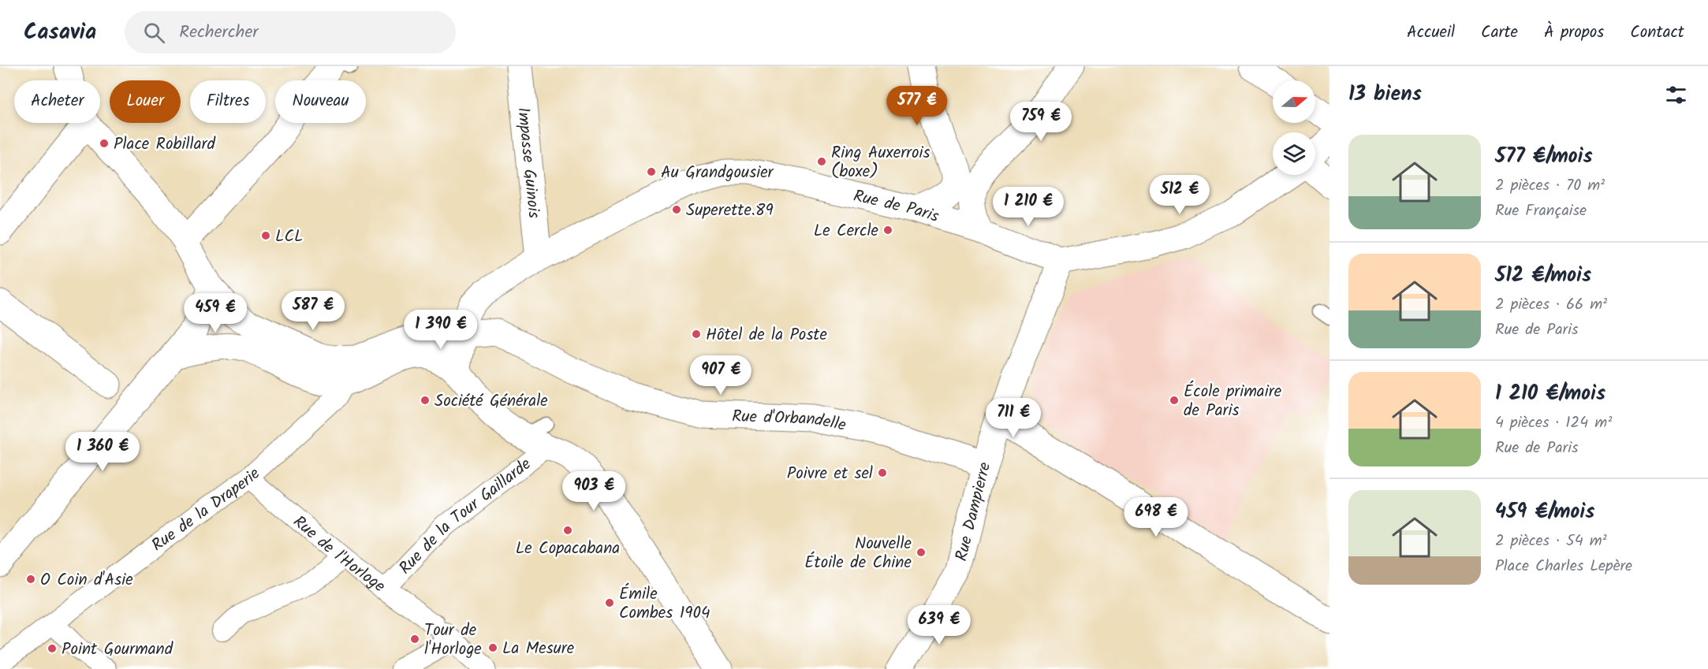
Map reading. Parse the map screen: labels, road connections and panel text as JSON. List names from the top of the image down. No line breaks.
{"streets":{"street":["Impasse Guinois","Rue de Paris","Rue d'Orbandelle","Rue de la Draperie","Rue Dampierre","Rue de la Tour Gaillarde","Rue de l'Horloge"]},"crossings":[["Impasse Guinois","Rue de Paris"],["Rue de Paris","Rue d'Orbandelle"],["Rue de Paris","Rue Dampierre"],["Rue d'Orbandelle","Rue Dampierre"],["Rue de la Draperie","Rue de l'Horloge"],["Rue de la Tour Gaillarde","Rue de l'Horloge"]],"places":["Place Robillard","Ring Auxerrois (boxe)","Au Grandgousier","Superette.89","Le Cercle","LCL","Hôtel de la Poste","Société Générale","École primaire de Paris","Poivre et sel","Le Copacabana","Nouvelle Étoile de Chine","O Coin d'Asie","Émile Combes 1904","Tour de l'Horloge","La Mesure","Point Gourmand"],"north":"right","page":{"header":"Casavia","search":"Rechercher","nav":["Accueil","Carte","À propos","Contact"],"heading":"13 biens","chip":["Acheter","Louer","Filtres","Nouveau"],"price":["577 €","759 €","512 €","1 210 €","587 €","459 €","1 390 €","907 €","711 €","1 360 €","903 €","698 €","639 €"],"list":[{"name":"577 €/mois","note":"2 pièces · 70 m² · Rue Française"},{"name":"512 €/mois","note":"2 pièces · 66 m² · Rue de Paris"},{"name":"1 210 €/mois","note":"4 pièces · 124 m² · Rue de Paris"},{"name":"459 €/mois","note":"2 pièces · 54 m² · Place Charles Lepère"}]}}
